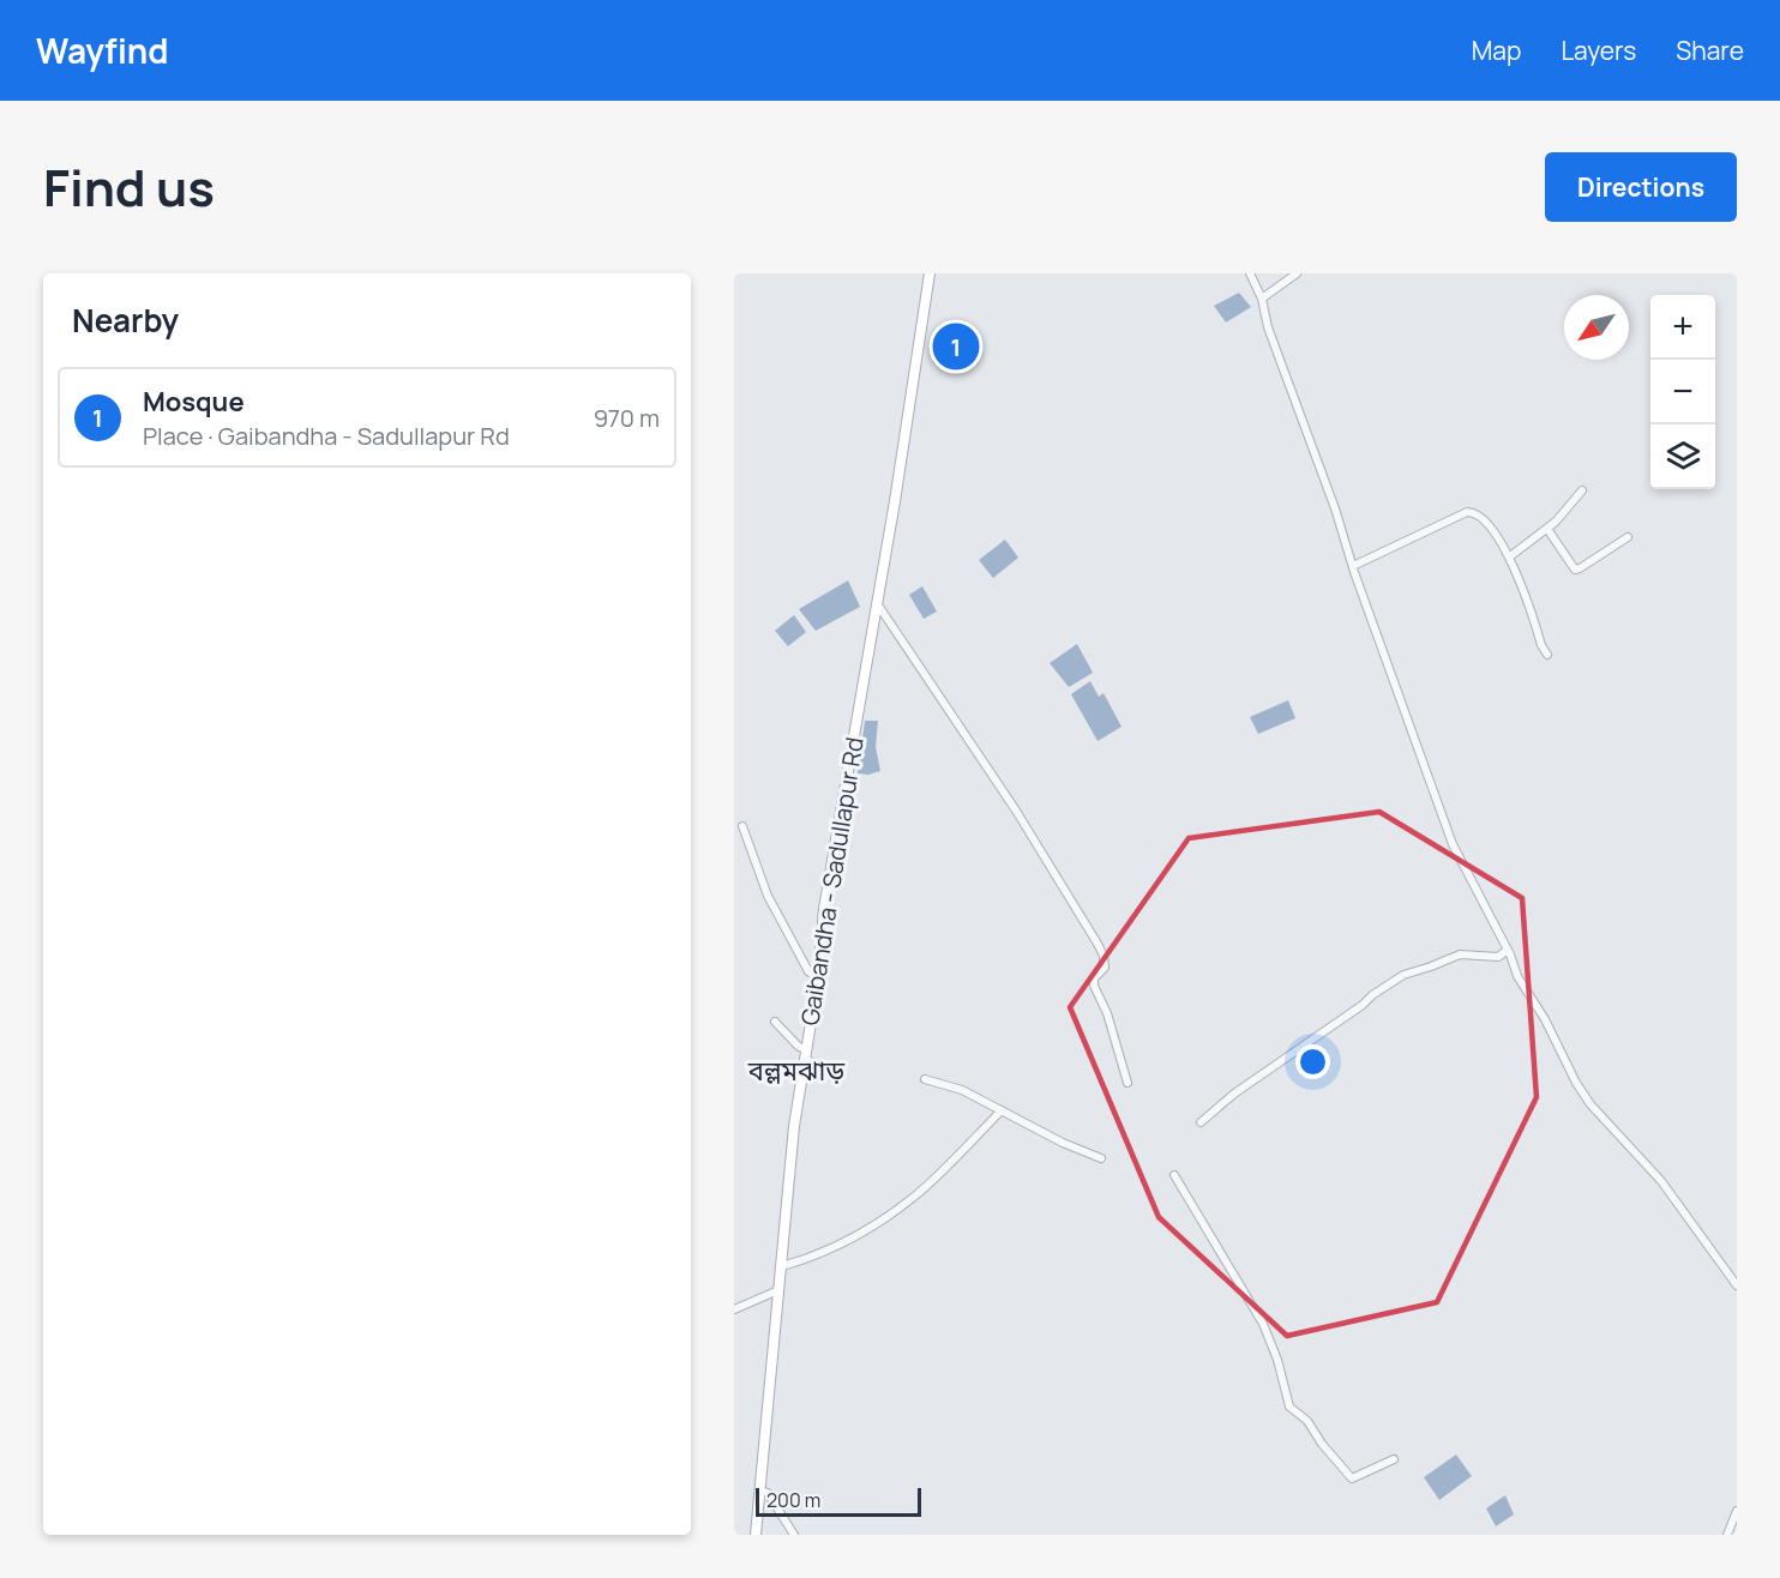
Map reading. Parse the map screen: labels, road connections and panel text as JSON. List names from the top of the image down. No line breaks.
{"streets":{"main road":["Gaibandha - Sadullapur Rd"]},"districts":["বল্লমঝাড়"],"scale_bar":"200 m","north":"bottom left","page":{"header":"Wayfind","nav":["Map","Layers","Share"],"title":"Find us","buttons":"Directions","heading":"Nearby","map_buttons":["+","−"],"pins":"1","list":[{"mark":"1","name":"Mosque","note":"Place · Gaibandha - Sadullapur Rd","value":"970 m"}],"scale":"200 m"}}
